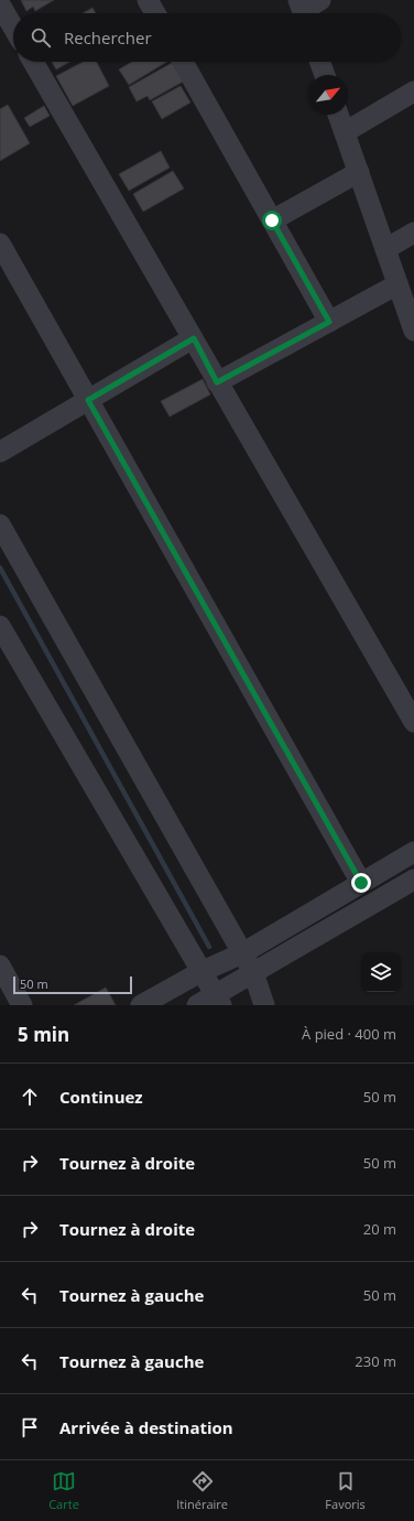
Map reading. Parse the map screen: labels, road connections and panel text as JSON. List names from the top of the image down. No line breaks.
{"scale_bar":"50 m","north":"top right","page":{"search":"Rechercher","scale":"50 m","heading":["5 min","À pied · 400 m"],"list":[["Continuez","50 m"],["Tournez à droite","50 m"],["Tournez à droite","20 m"],["Tournez à gauche","50 m"],["Tournez à gauche","230 m"],"Arrivée à destination"],"nav":["Carte","Itinéraire","Favoris"]}}
